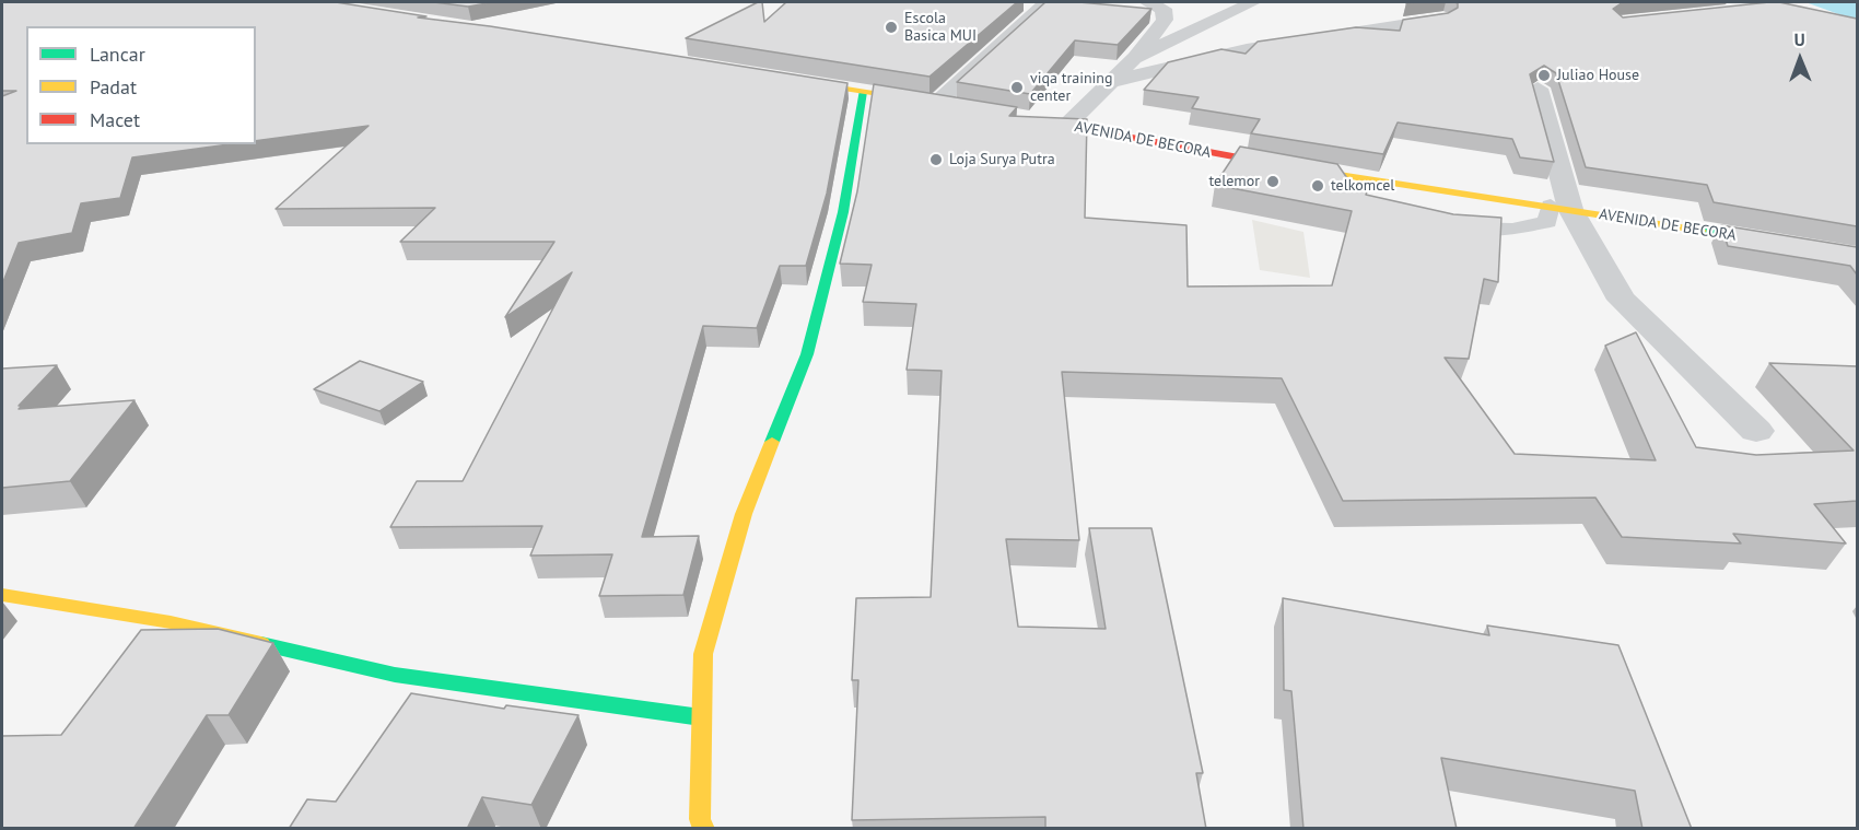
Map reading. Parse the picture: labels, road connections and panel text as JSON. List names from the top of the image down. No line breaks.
{"streets":{"street":["AVENIDA DE BECORA"]},"places":["Escola Basica MUI","Juliao House","viqa training center","Loja Surya Putra","telemor","telkomcel"],"legend":["Lancar","Padat","Macet"],"north":"top"}
